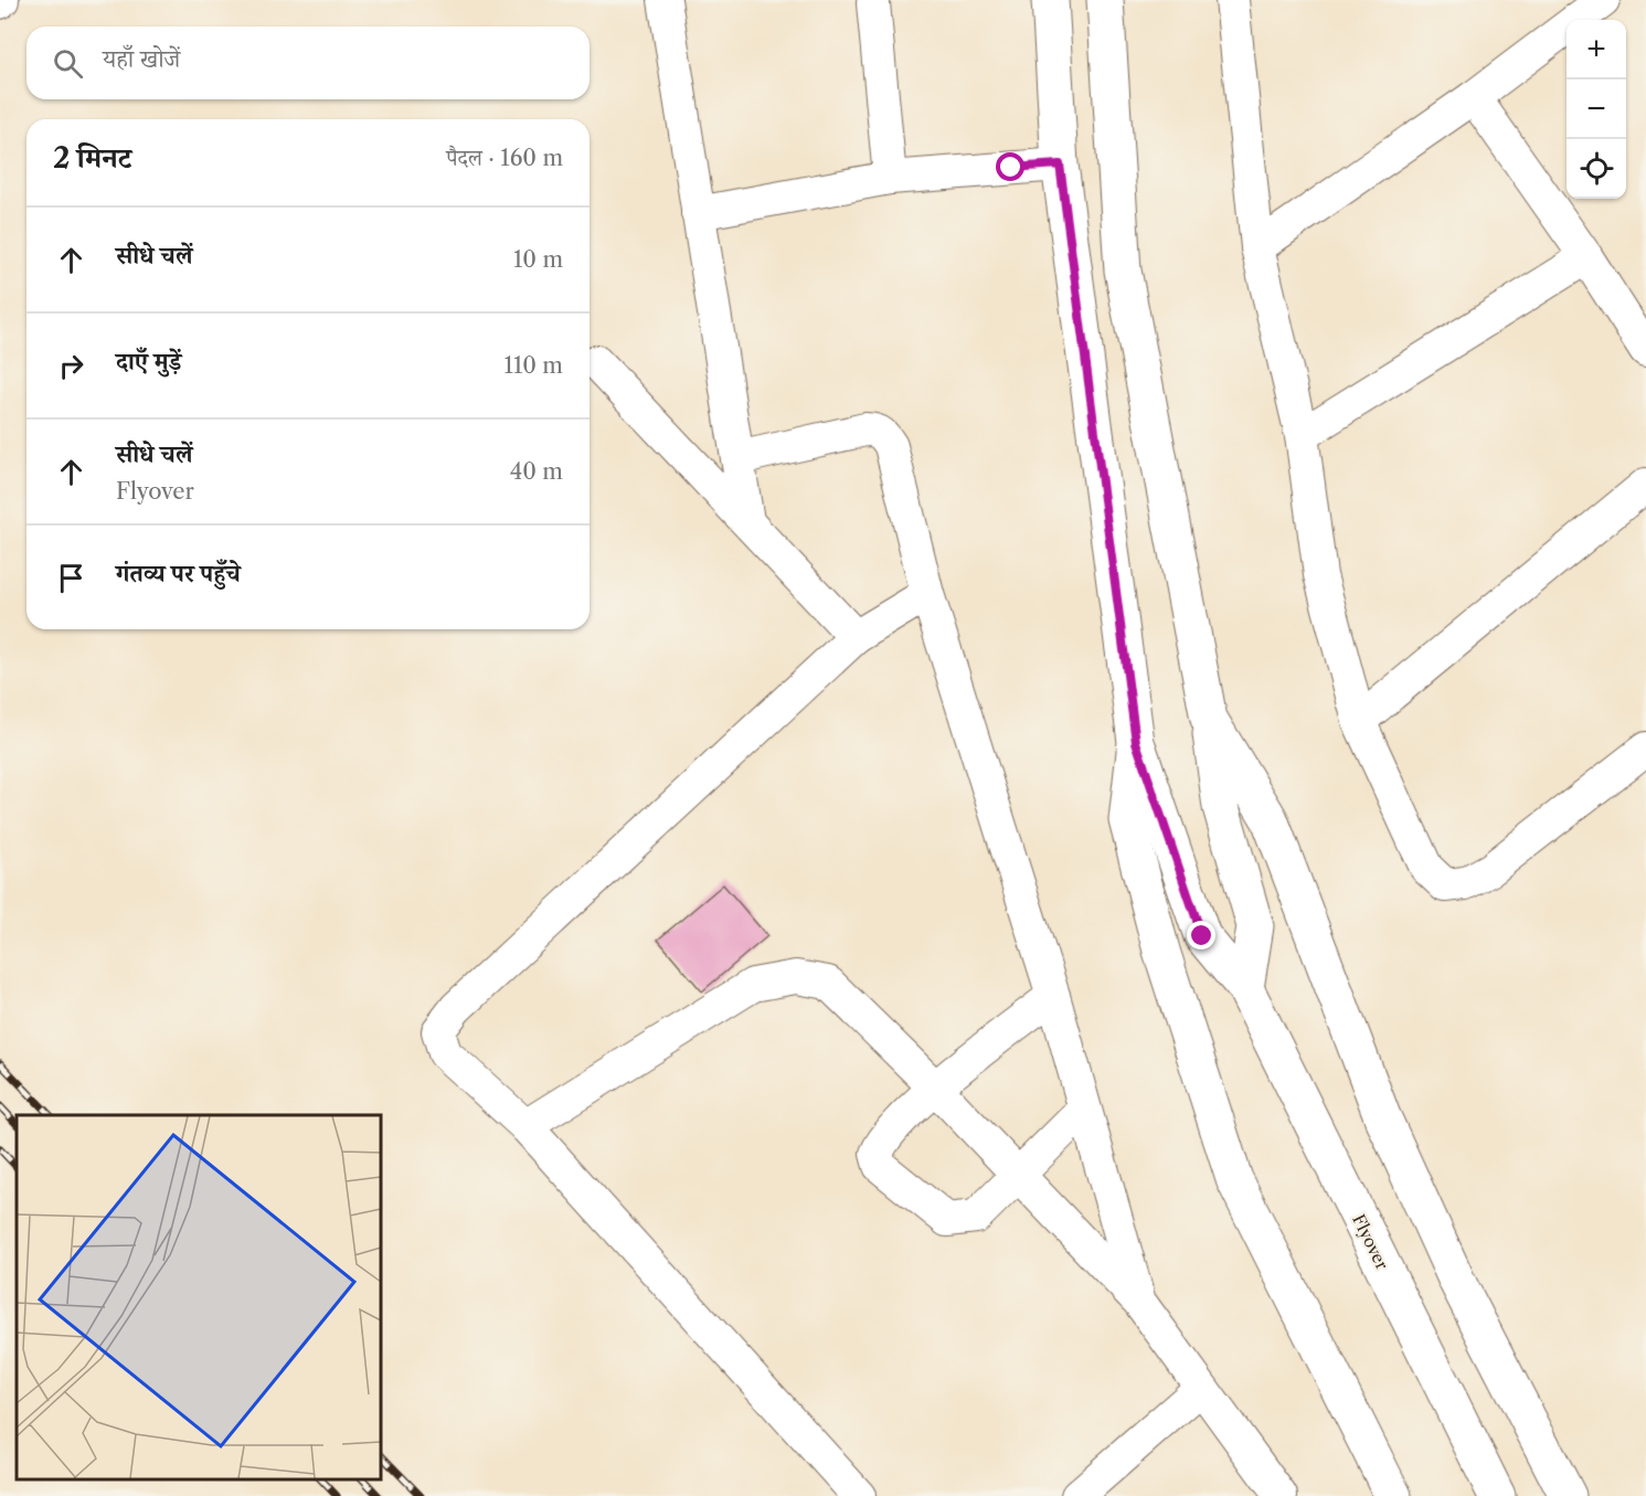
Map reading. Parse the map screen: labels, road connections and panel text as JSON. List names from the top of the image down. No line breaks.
{"streets":{"main road":["Flyover"]},"page":{"map_buttons":["+","−"],"search":"यहाँ खोजें","heading":["2 मिनट","पैदल · 160 m"],"list":[["सीधे चलें","10 m"],["दाएँ मुड़ें","110 m"],["सीधे चलें","Flyover","40 m"],"गंतव्य पर पहुँचे"]}}
